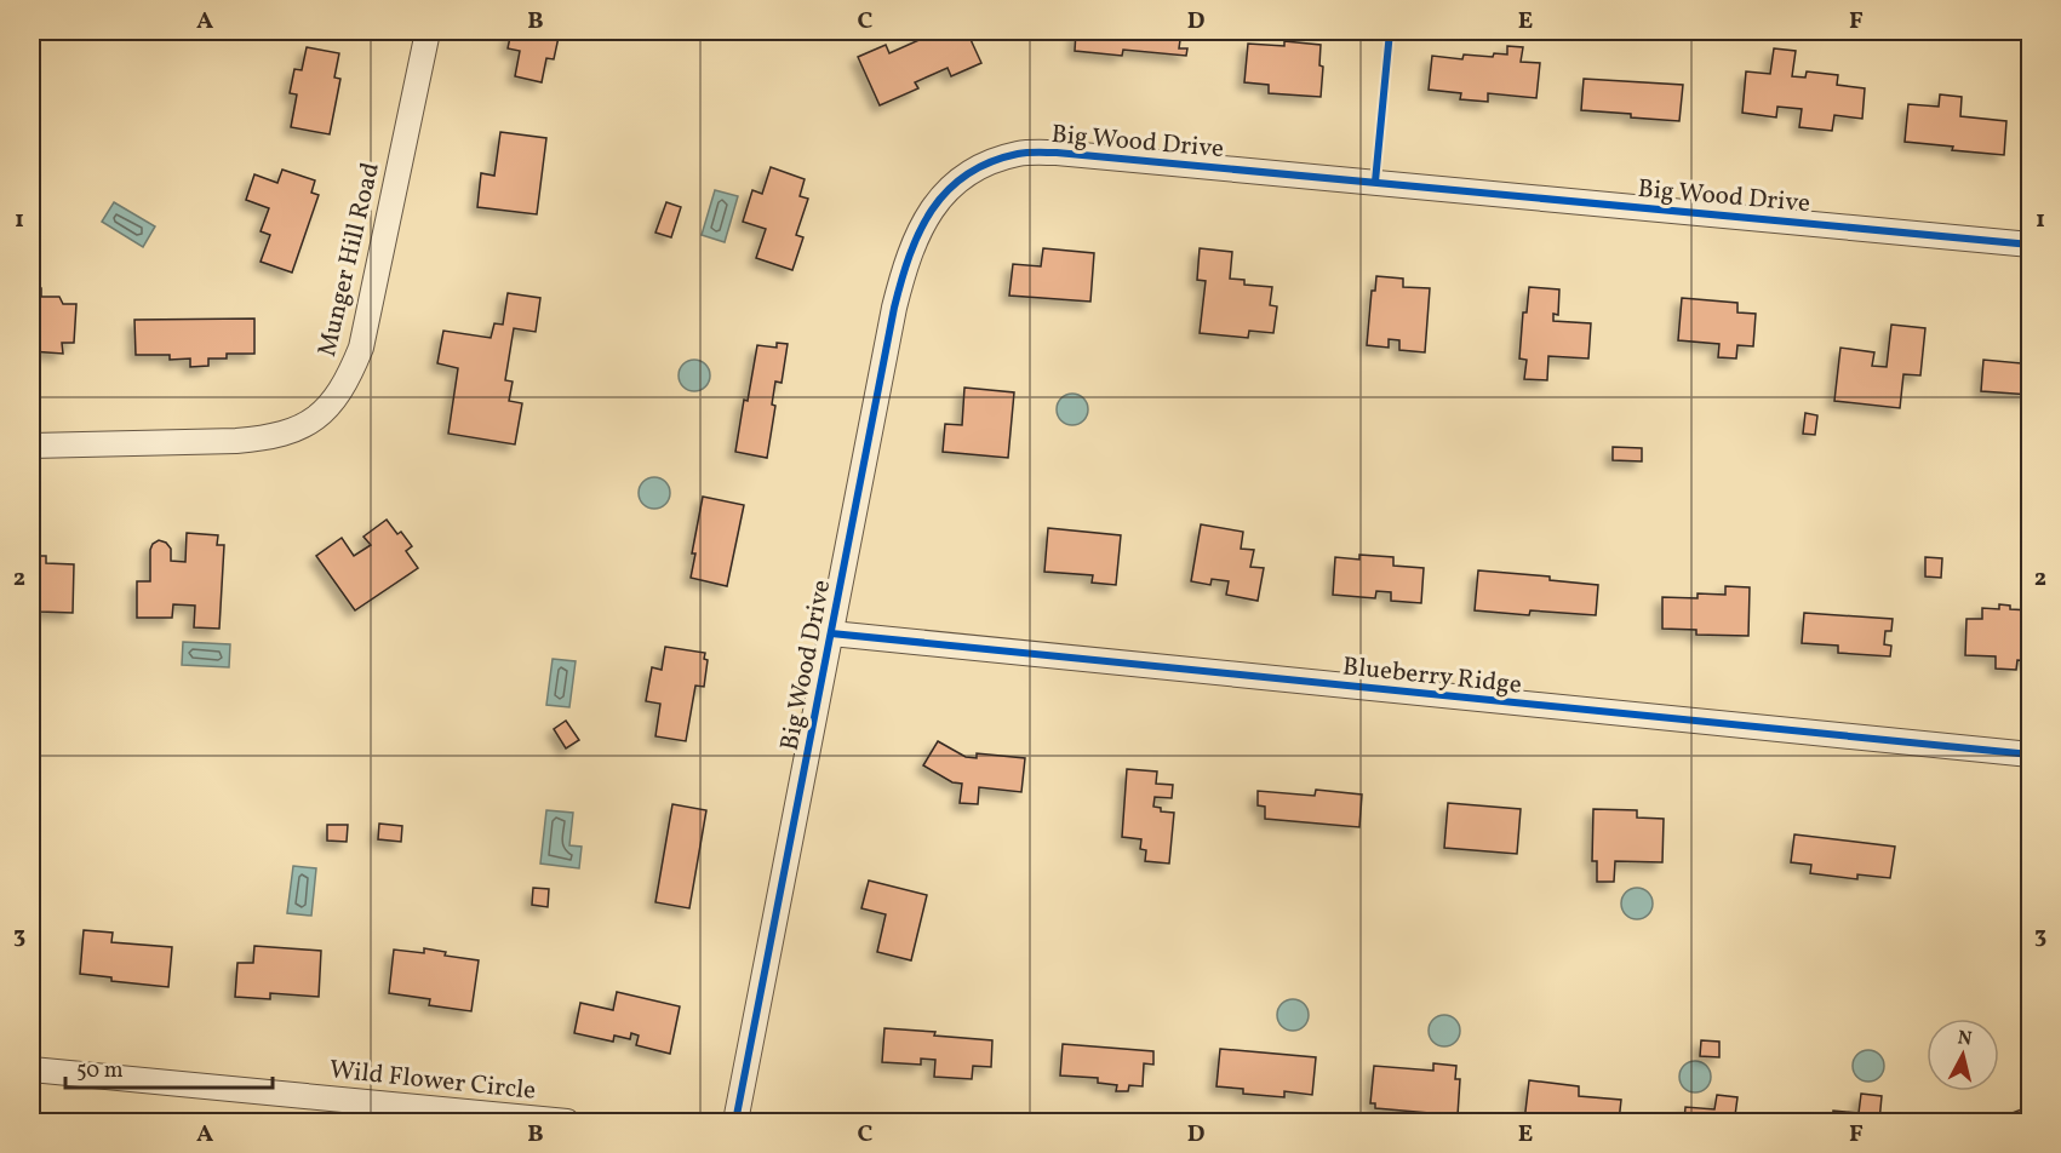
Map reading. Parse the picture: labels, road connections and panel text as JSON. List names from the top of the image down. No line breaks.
{"streets":{"street":["Big Wood Drive","Munger Hill Road","Blueberry Ridge","Wild Flower Circle"]},"crossings":[["Big Wood Drive","Blueberry Ridge"]],"scale_bar":"50 m","north":"top","grid":{"columns":["A","B","C","D","E","F"],"rows":["1","2","3"]}}
